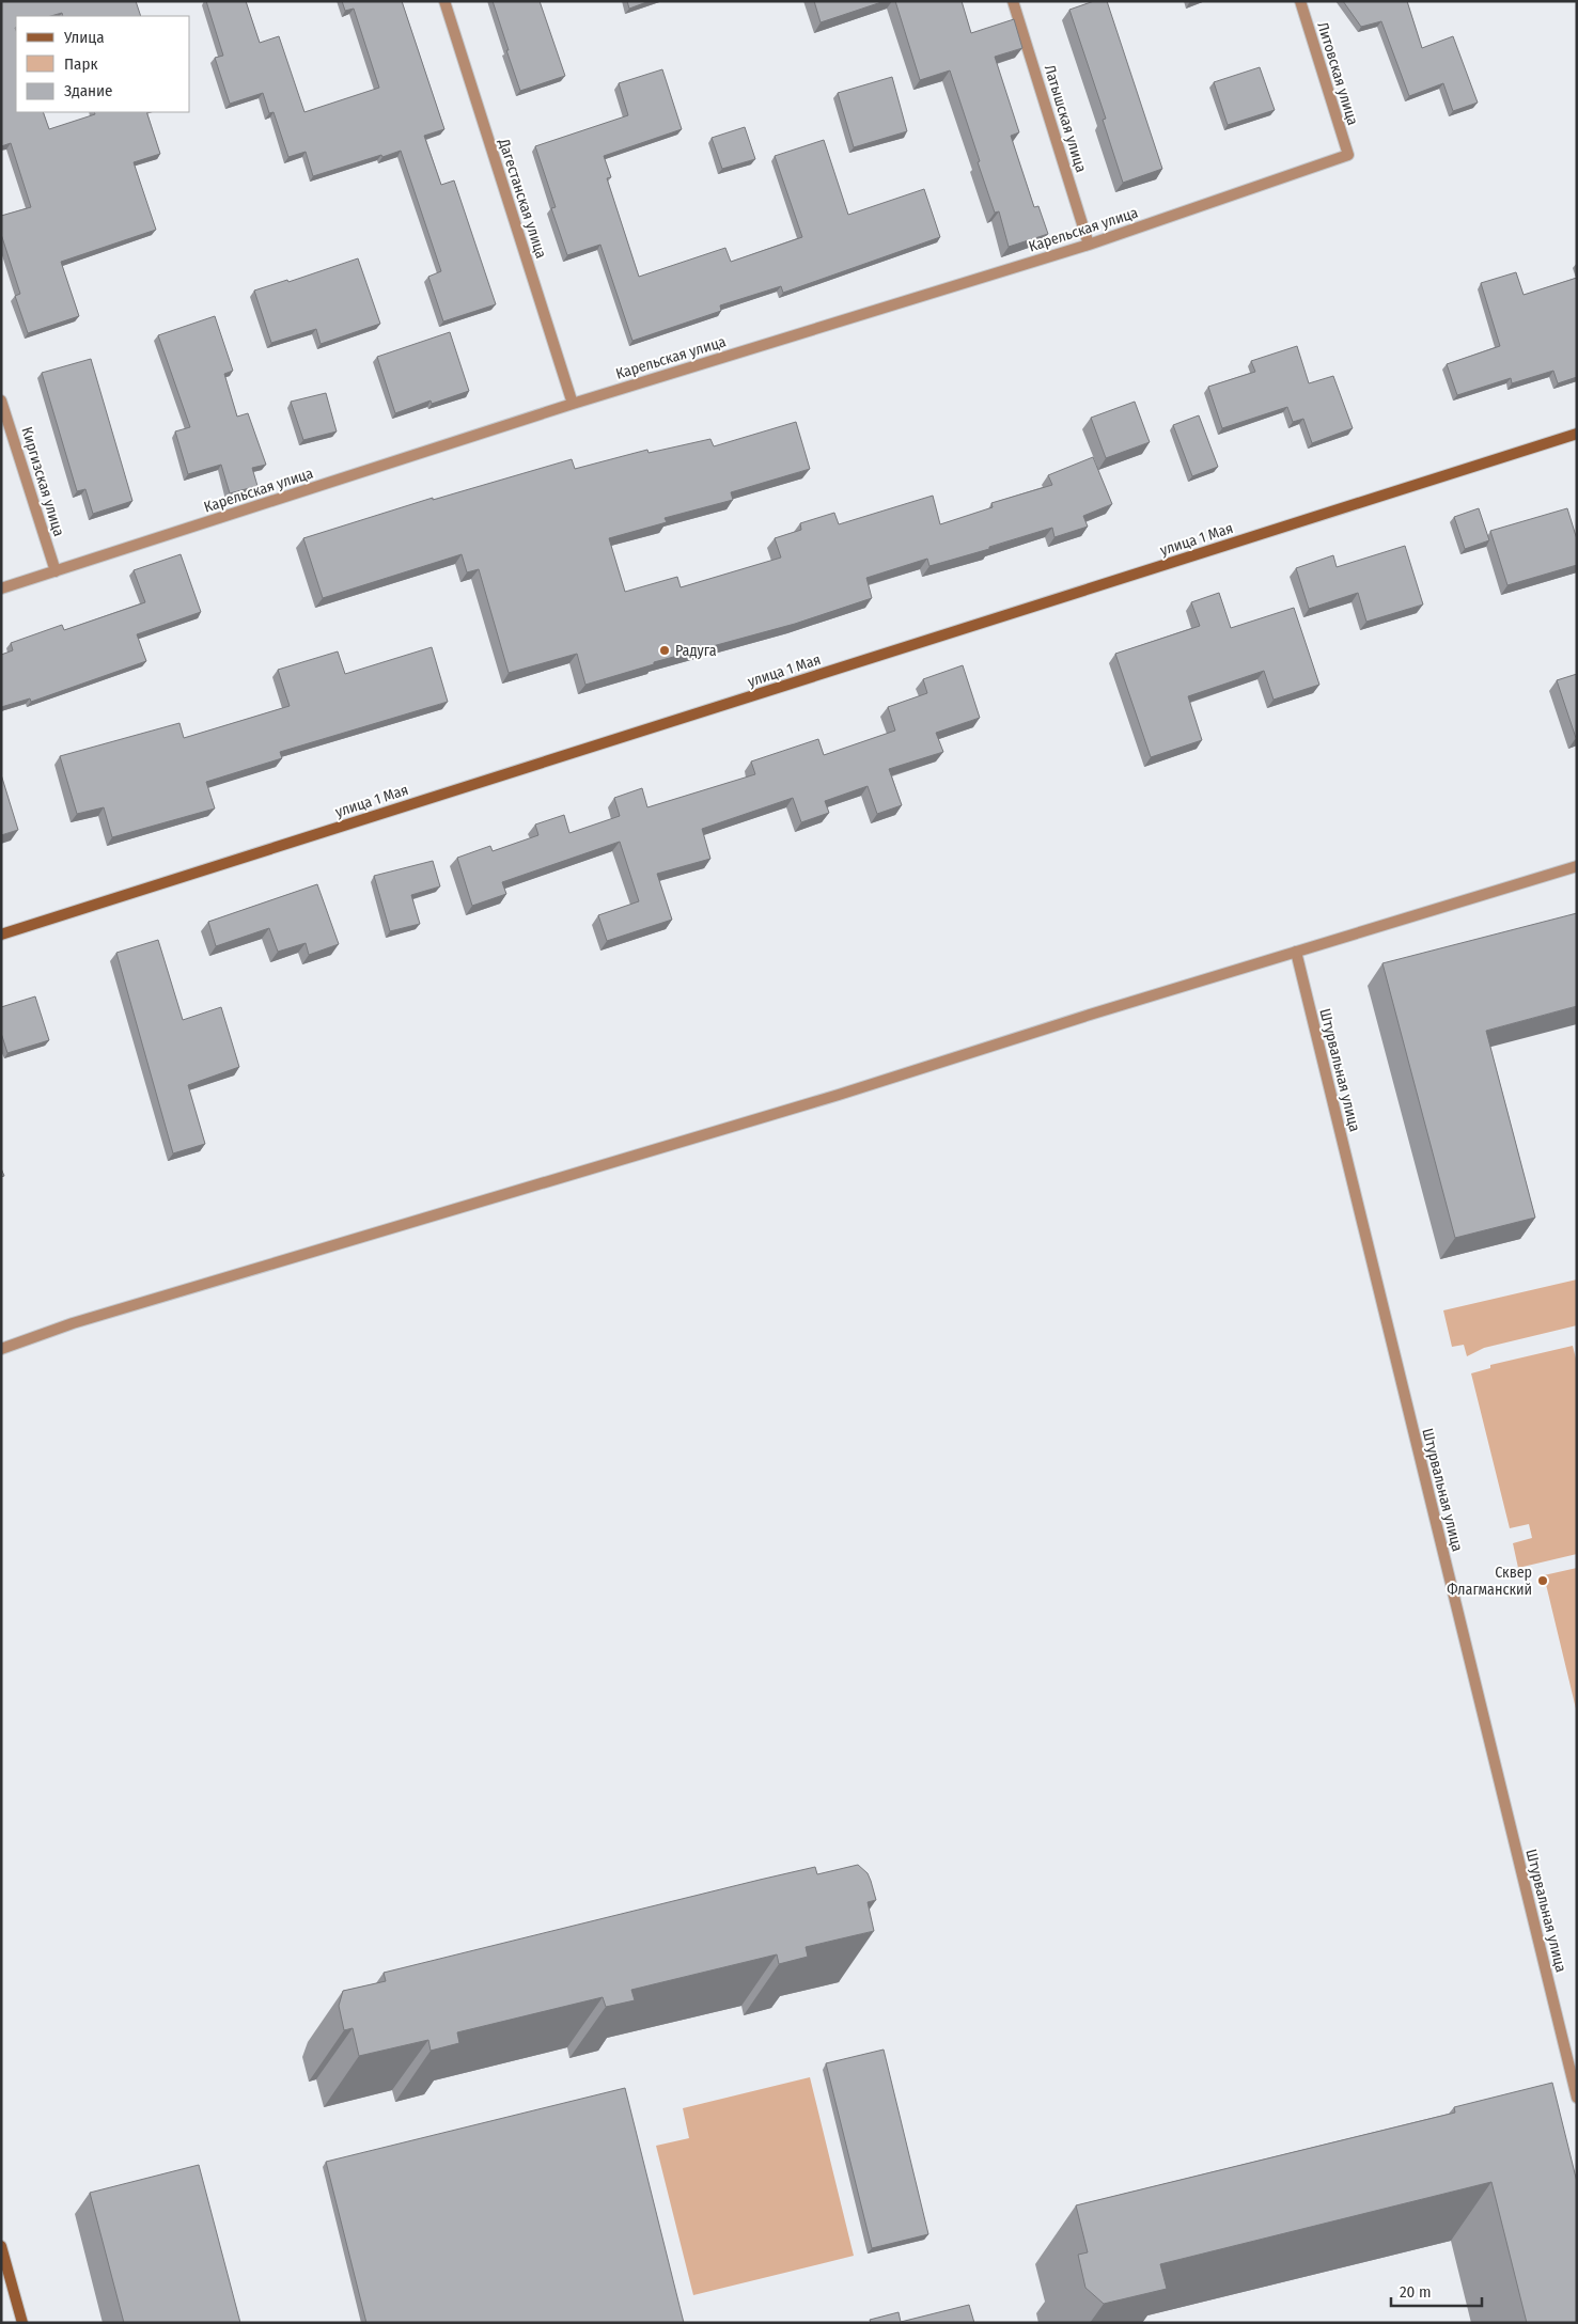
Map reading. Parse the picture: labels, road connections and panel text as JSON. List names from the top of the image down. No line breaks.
{"streets":{"main road":["улица 1 Мая"],"street":["Литовская улица","Латышская улица","Дагестанская улица","Карельская улица","Киргизская улица","Штурвальная улица"]},"crossings":[["Литовская улица","Карельская улица"],["Латышская улица","Карельская улица"],["Дагестанская улица","Карельская улица"],["Карельская улица","Киргизская улица"]],"places":["Радуга","Сквер Флагманский"],"legend":["Улица","Парк","Здание"],"scale_bar":"20 m"}
